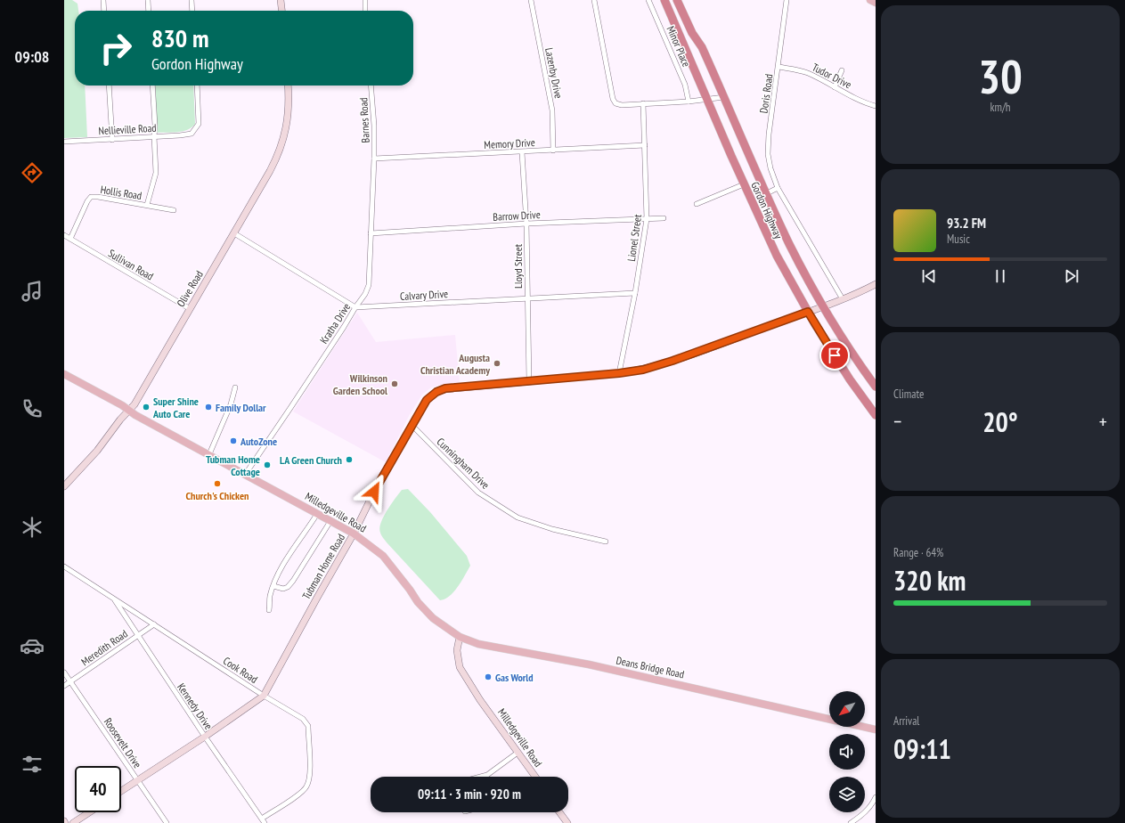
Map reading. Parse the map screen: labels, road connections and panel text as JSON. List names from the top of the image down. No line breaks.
{"streets":{"highway":["Gordon Highway"],"main road":["Milledgeville Road","Deans Bridge Road"],"street":["Minor Place","Lazenby Drive","Tudor Drive","Doris Road","Barnes Road","Nellieville Road","Memory Drive","Hollis Road","Barrow Drive","Lionel Street","Sullivan Road","Lloyd Street","Olive Road","Calvary Drive","Kratha Drive","Cunningham Drive","Tubman Home Road","Meredith Road","Cook Road","Kennedy Drive","Roosevelt Drive"]},"crossings":[["Lazenby Drive","Memory Drive"],["Tudor Drive","Doris Road"],["Doris Road","Tubman Home Road"],["Barnes Road","Memory Drive"],["Barnes Road","Kratha Drive"],["Memory Drive","Lionel Street"],["Memory Drive","Lloyd Street"],["Memory Drive","Kratha Drive"],["Hollis Road","Sullivan Road"],["Gordon Highway","Tubman Home Road"],["Barrow Drive","Lionel Street"],["Barrow Drive","Lloyd Street"],["Barrow Drive","Kratha Drive"],["Lionel Street","Calvary Drive"],["Lionel Street","Tubman Home Road"],["Sullivan Road","Olive Road"],["Lloyd Street","Calvary Drive"],["Lloyd Street","Tubman Home Road"],["Olive Road","Milledgeville Road"],["Calvary Drive","Kratha Drive"],["Kratha Drive","Milledgeville Road"],["Cunningham Drive","Tubman Home Road"],["Milledgeville Road","Tubman Home Road"],["Milledgeville Road","Deans Bridge Road"],["Tubman Home Road","Cook Road"],["Tubman Home Road","Kennedy Drive"],["Tubman Home Road","Roosevelt Drive"],["Meredith Road","Cook Road"],["Meredith Road","Kennedy Drive"],["Meredith Road","Roosevelt Drive"],["Cook Road","Kennedy Drive"]],"places":["Augusta Christian Academy","Wilkinson Garden School","Super Shine Auto Care","Family Dollar","AutoZone","LA Green Church","Tubman Home Cottage","Church's Chicken","Gas World"],"north":"bottom left","page":{"tabs":"09:08","tile":[["30","km/h"],"Climate",["Range · 64%","320 km"],["Arrival","09:11"]],"turn":["830 m","Gordon Highway"],"song":["93.2 FM","Music"],"heat":["−","20°","+"],"limit":"40","trip":"09:11 · 3 min · 920 m"}}
